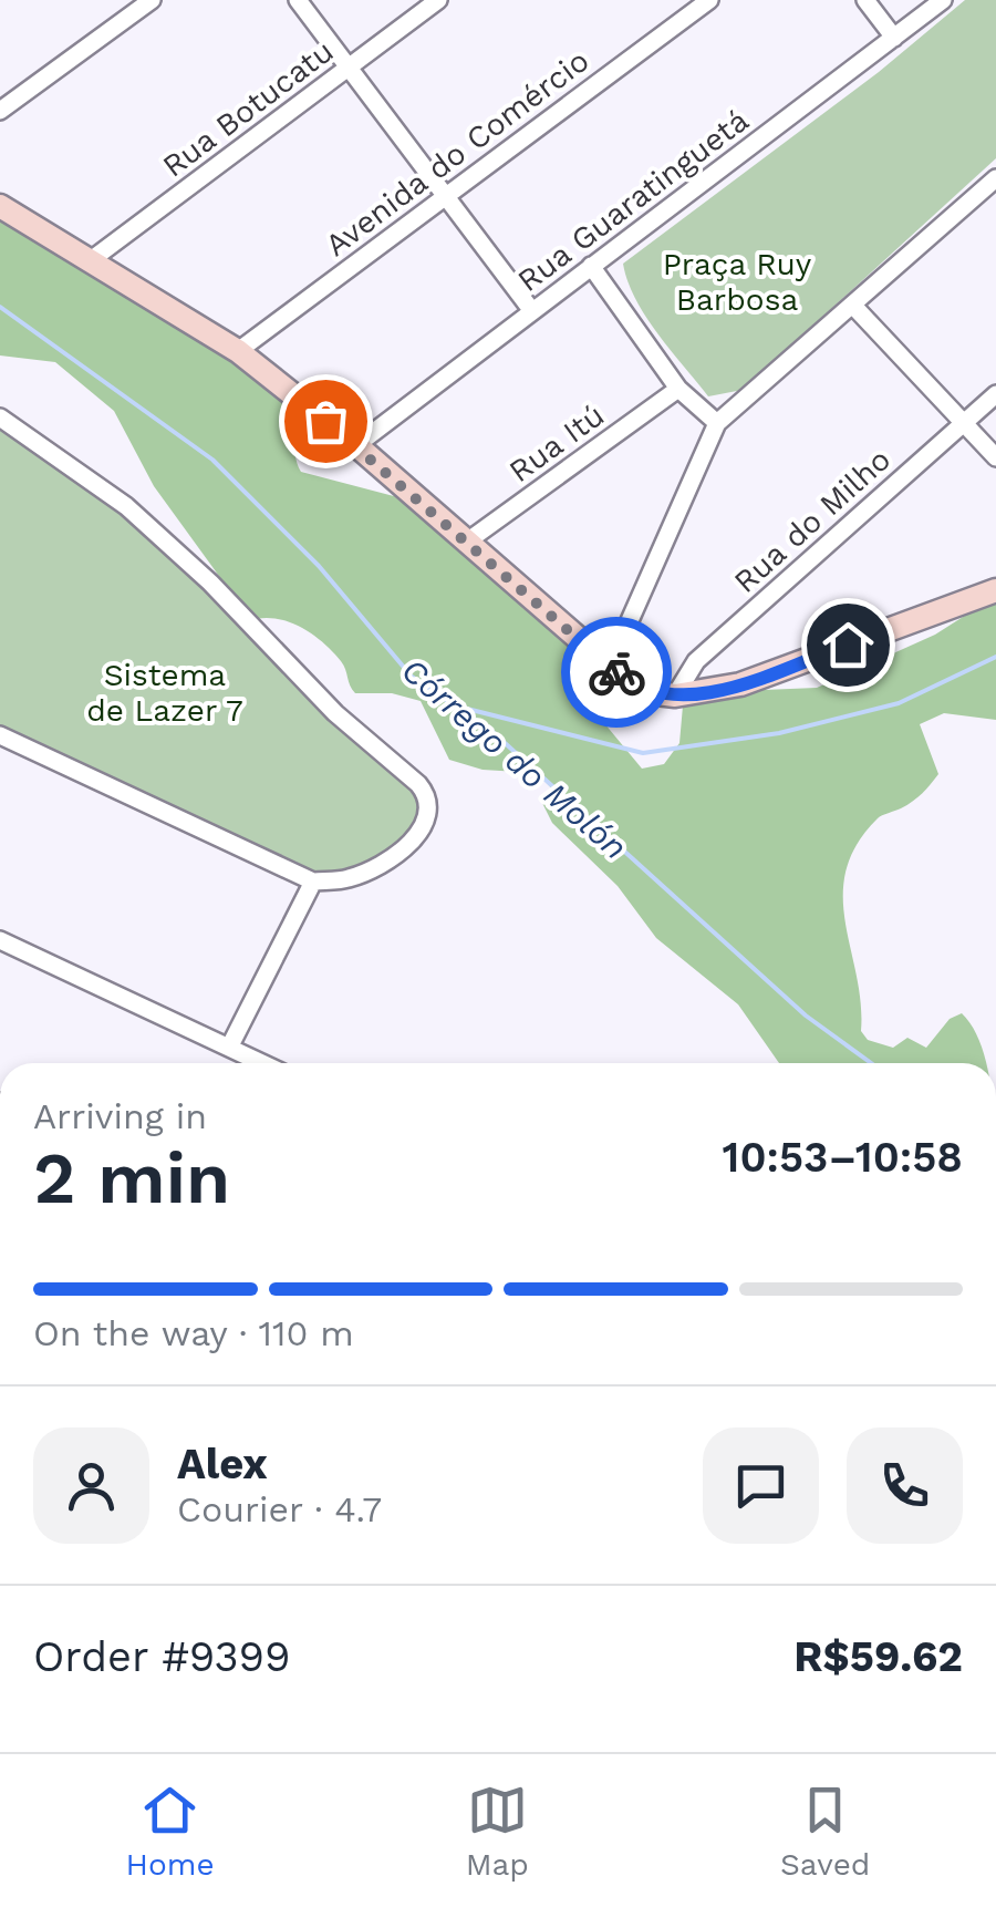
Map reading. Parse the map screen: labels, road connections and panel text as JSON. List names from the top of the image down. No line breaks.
{"streets":{"street":["Rua Botucatu","Avenida do Comércio","Rua Guaratinguetá","Rua Itú","Rua do Milho"]},"water":["Córrego do Molón"],"parks":["Praça Ruy Barbosa","Sistema de Lazer 7"],"page":{"heading":["2 min","Arriving in","10:53–10:58"],"panel":["Alex","Courier · 4.7","Order #9399","R$59.62"],"bar":"On the way · 110 m","tabs":["Home","Map","Saved"]}}
